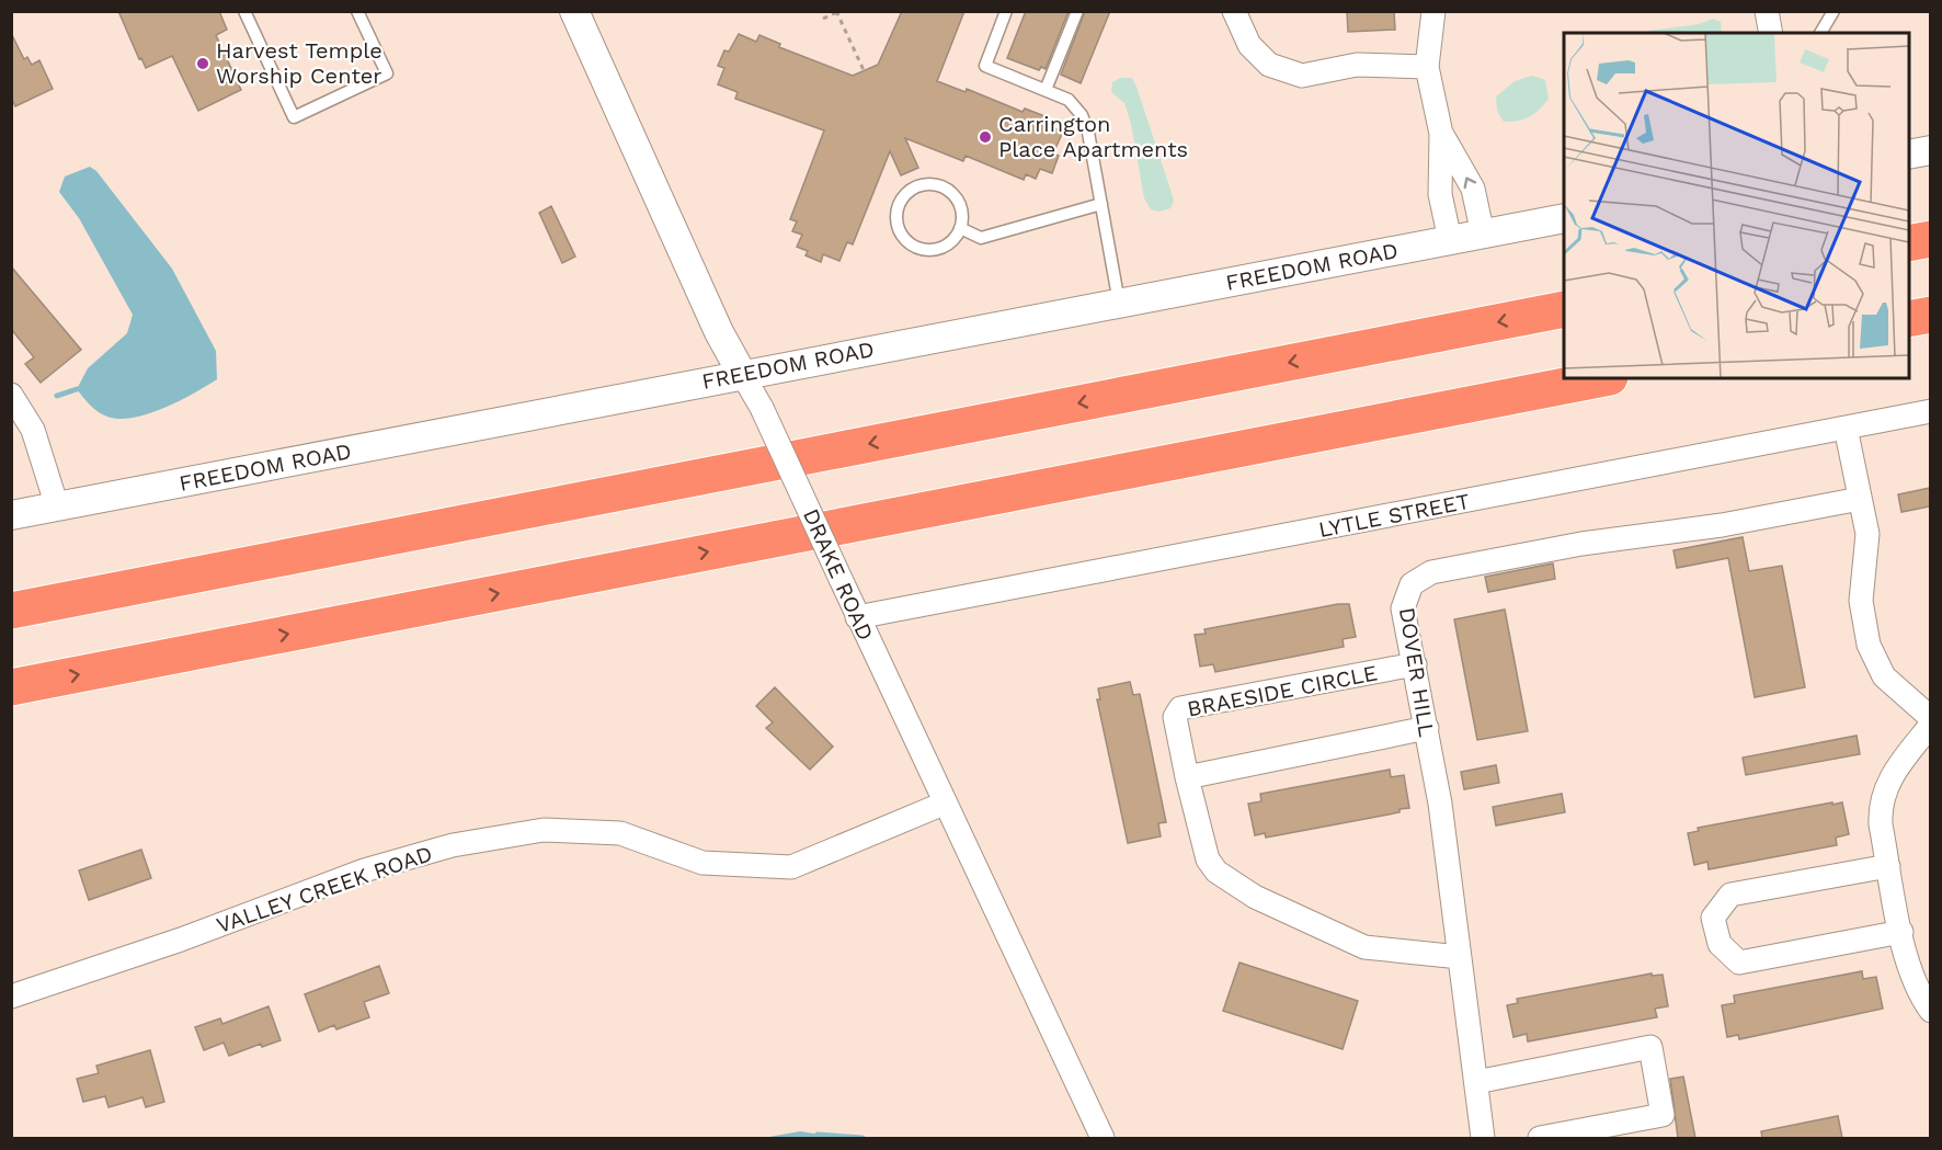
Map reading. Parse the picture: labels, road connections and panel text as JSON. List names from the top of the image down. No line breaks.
{"streets":{"street":["FREEDOM ROAD","LYTLE STREET","DRAKE ROAD","DOVER HILL","BRAESIDE CIRCLE","VALLEY CREEK ROAD"]},"crossings":[["FREEDOM ROAD","DRAKE ROAD"],["LYTLE STREET","DRAKE ROAD"],["DRAKE ROAD","VALLEY CREEK ROAD"],["DOVER HILL","BRAESIDE CIRCLE"]],"places":["Harvest Temple Worship Center","Carrington Place Apartments"]}
